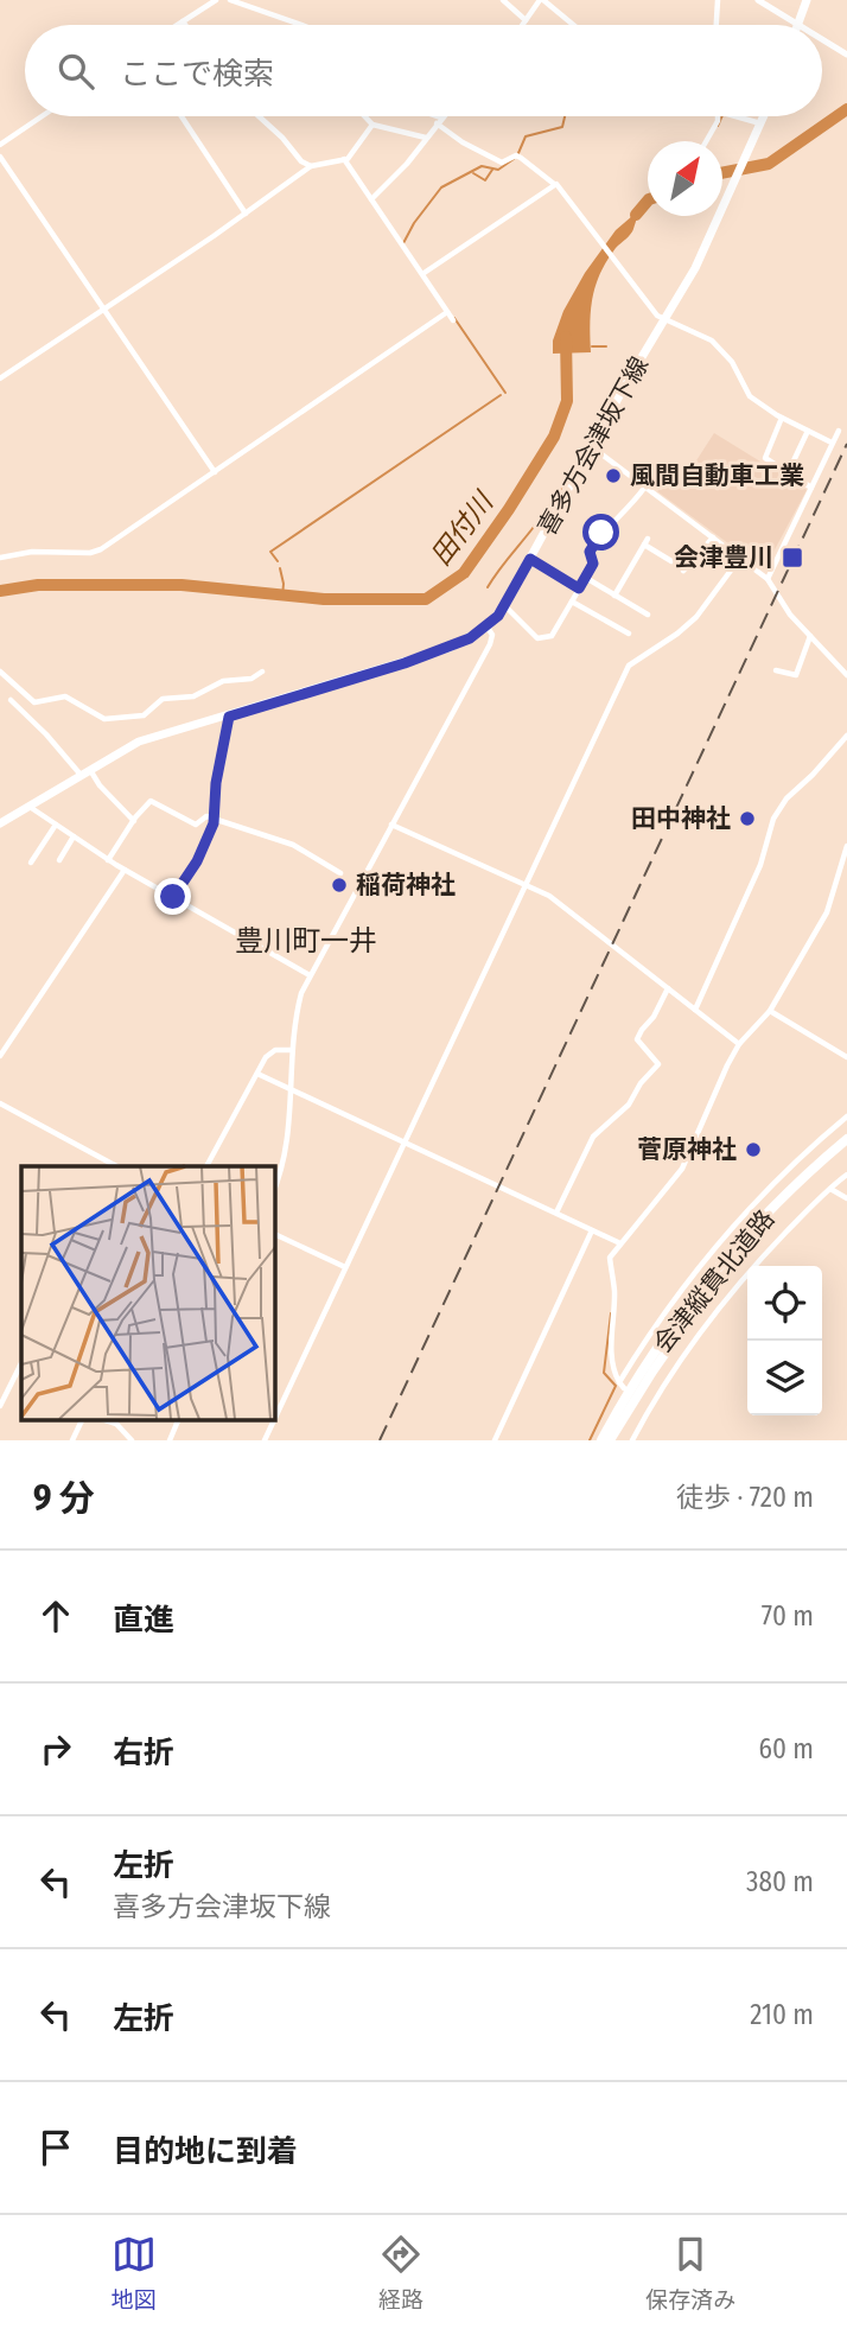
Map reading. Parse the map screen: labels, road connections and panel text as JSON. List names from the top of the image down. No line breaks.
{"streets":{"highway":["会津縦貫北道路"],"main road":["喜多方会津坂下線"]},"districts":["豊川町一井"],"water":["田付川"],"places":{"other":["風間自動車工業","田中神社","稲荷神社","菅原神社"],"transit":["会津豊川"]},"north":"top right","page":{"search":"ここで検索","heading":["9 分","徒歩 · 720 m"],"list":[["直進","70 m"],["右折","60 m"],["左折","喜多方会津坂下線","380 m"],["左折","210 m"],"目的地に到着"],"nav":["地図","経路","保存済み"]}}
